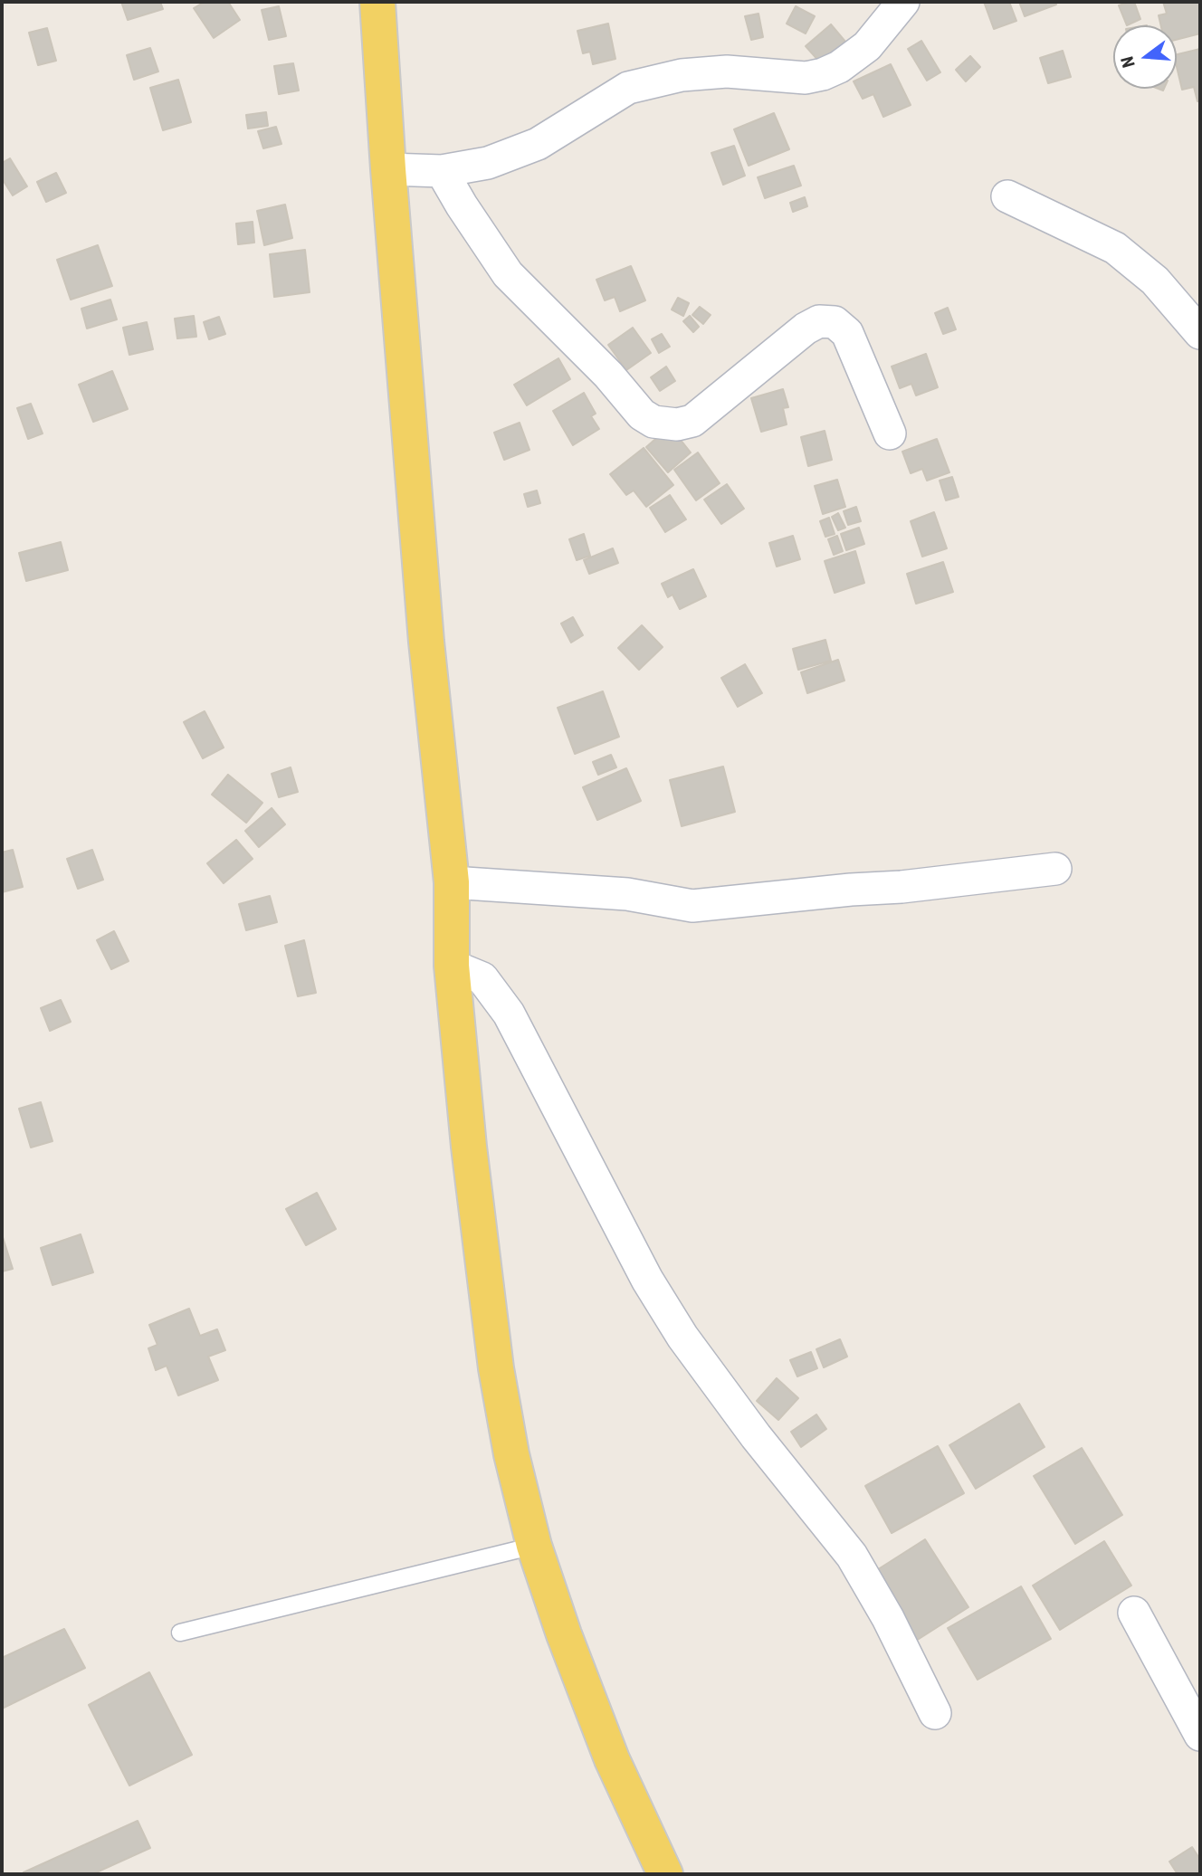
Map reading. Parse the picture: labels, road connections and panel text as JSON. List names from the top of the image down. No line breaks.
{"north":"left"}
